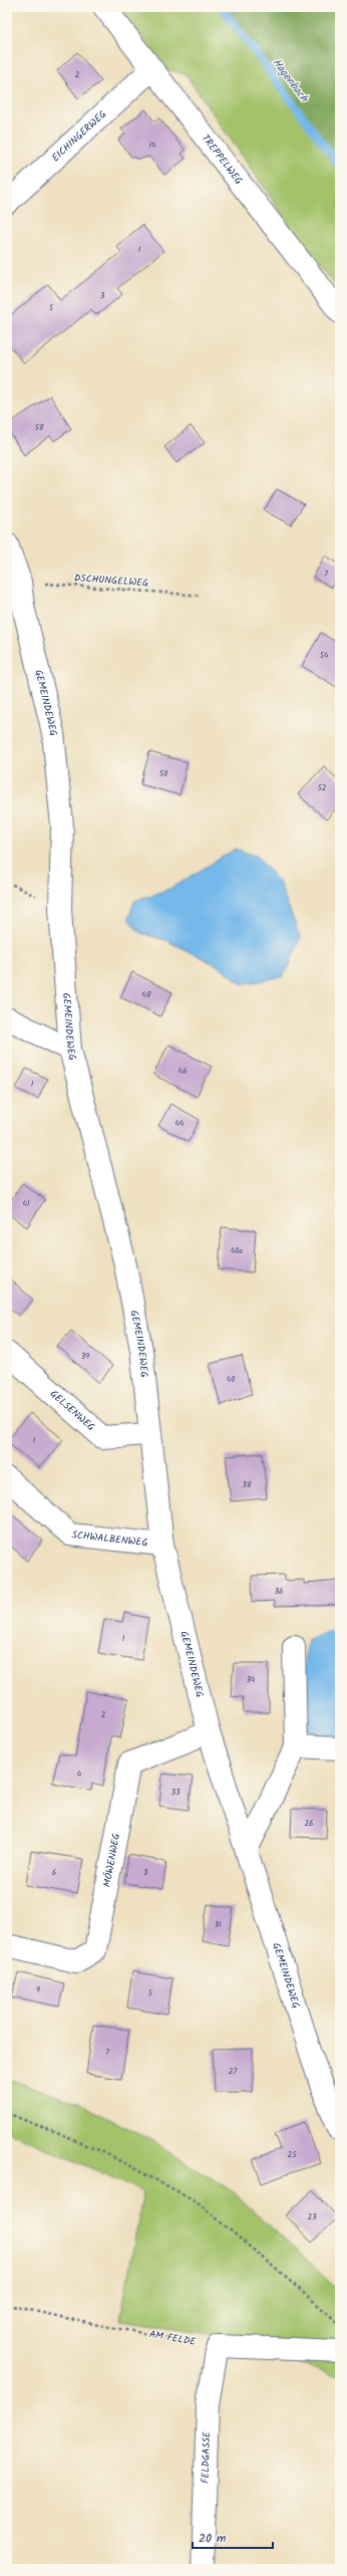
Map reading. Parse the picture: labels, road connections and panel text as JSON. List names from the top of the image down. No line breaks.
{"streets":{"street":["EICHINGERWEG","TREPPELWEG","GEMEINDEWEG","GELSENWEG","SCHWALBENWEG","MÖWENWEG","FELDGASSE"],"path":["DSCHUNGELWEG","AM FELDE"]},"crossings":[["EICHINGERWEG","TREPPELWEG"],["DSCHUNGELWEG","GEMEINDEWEG"],["GEMEINDEWEG","GELSENWEG"],["GEMEINDEWEG","SCHWALBENWEG"],["GEMEINDEWEG","MÖWENWEG"],["AM FELDE","FELDGASSE"]],"water":["Hagenbach"],"house_numbers":["2","14","1","3","5","58","7","54","50","52","48","46","1","44","41","40a","39","40","1","38","36","1","34","2","4","33","26","6","3","31","9","5","7","27","25","23"],"scale_bar":"20 m"}
